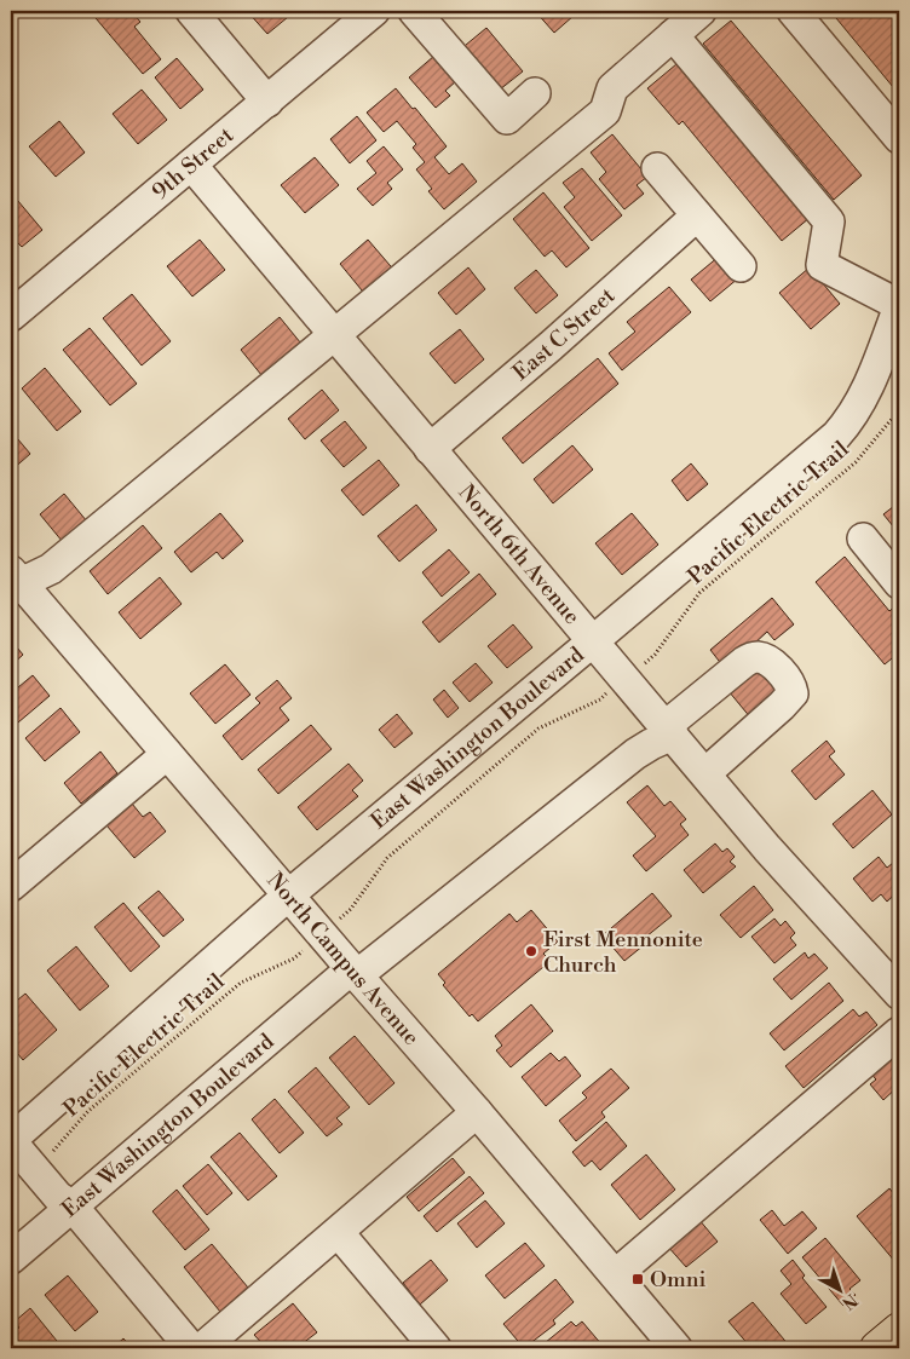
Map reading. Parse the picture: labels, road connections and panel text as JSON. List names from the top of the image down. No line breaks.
{"streets":{"street":["9th Street","East C Street","North 6th Avenue","East Washington Boulevard","North Campus Avenue"],"path":["Pacific Electric Trail"]},"crossings":[["9th Street","North 6th Avenue"],["East C Street","North 6th Avenue"],["North 6th Avenue","East Washington Boulevard"],["East Washington Boulevard","North Campus Avenue"]],"places":{"other":["First Mennonite Church"],"transit":["Omni"]},"north":"bottom right"}
